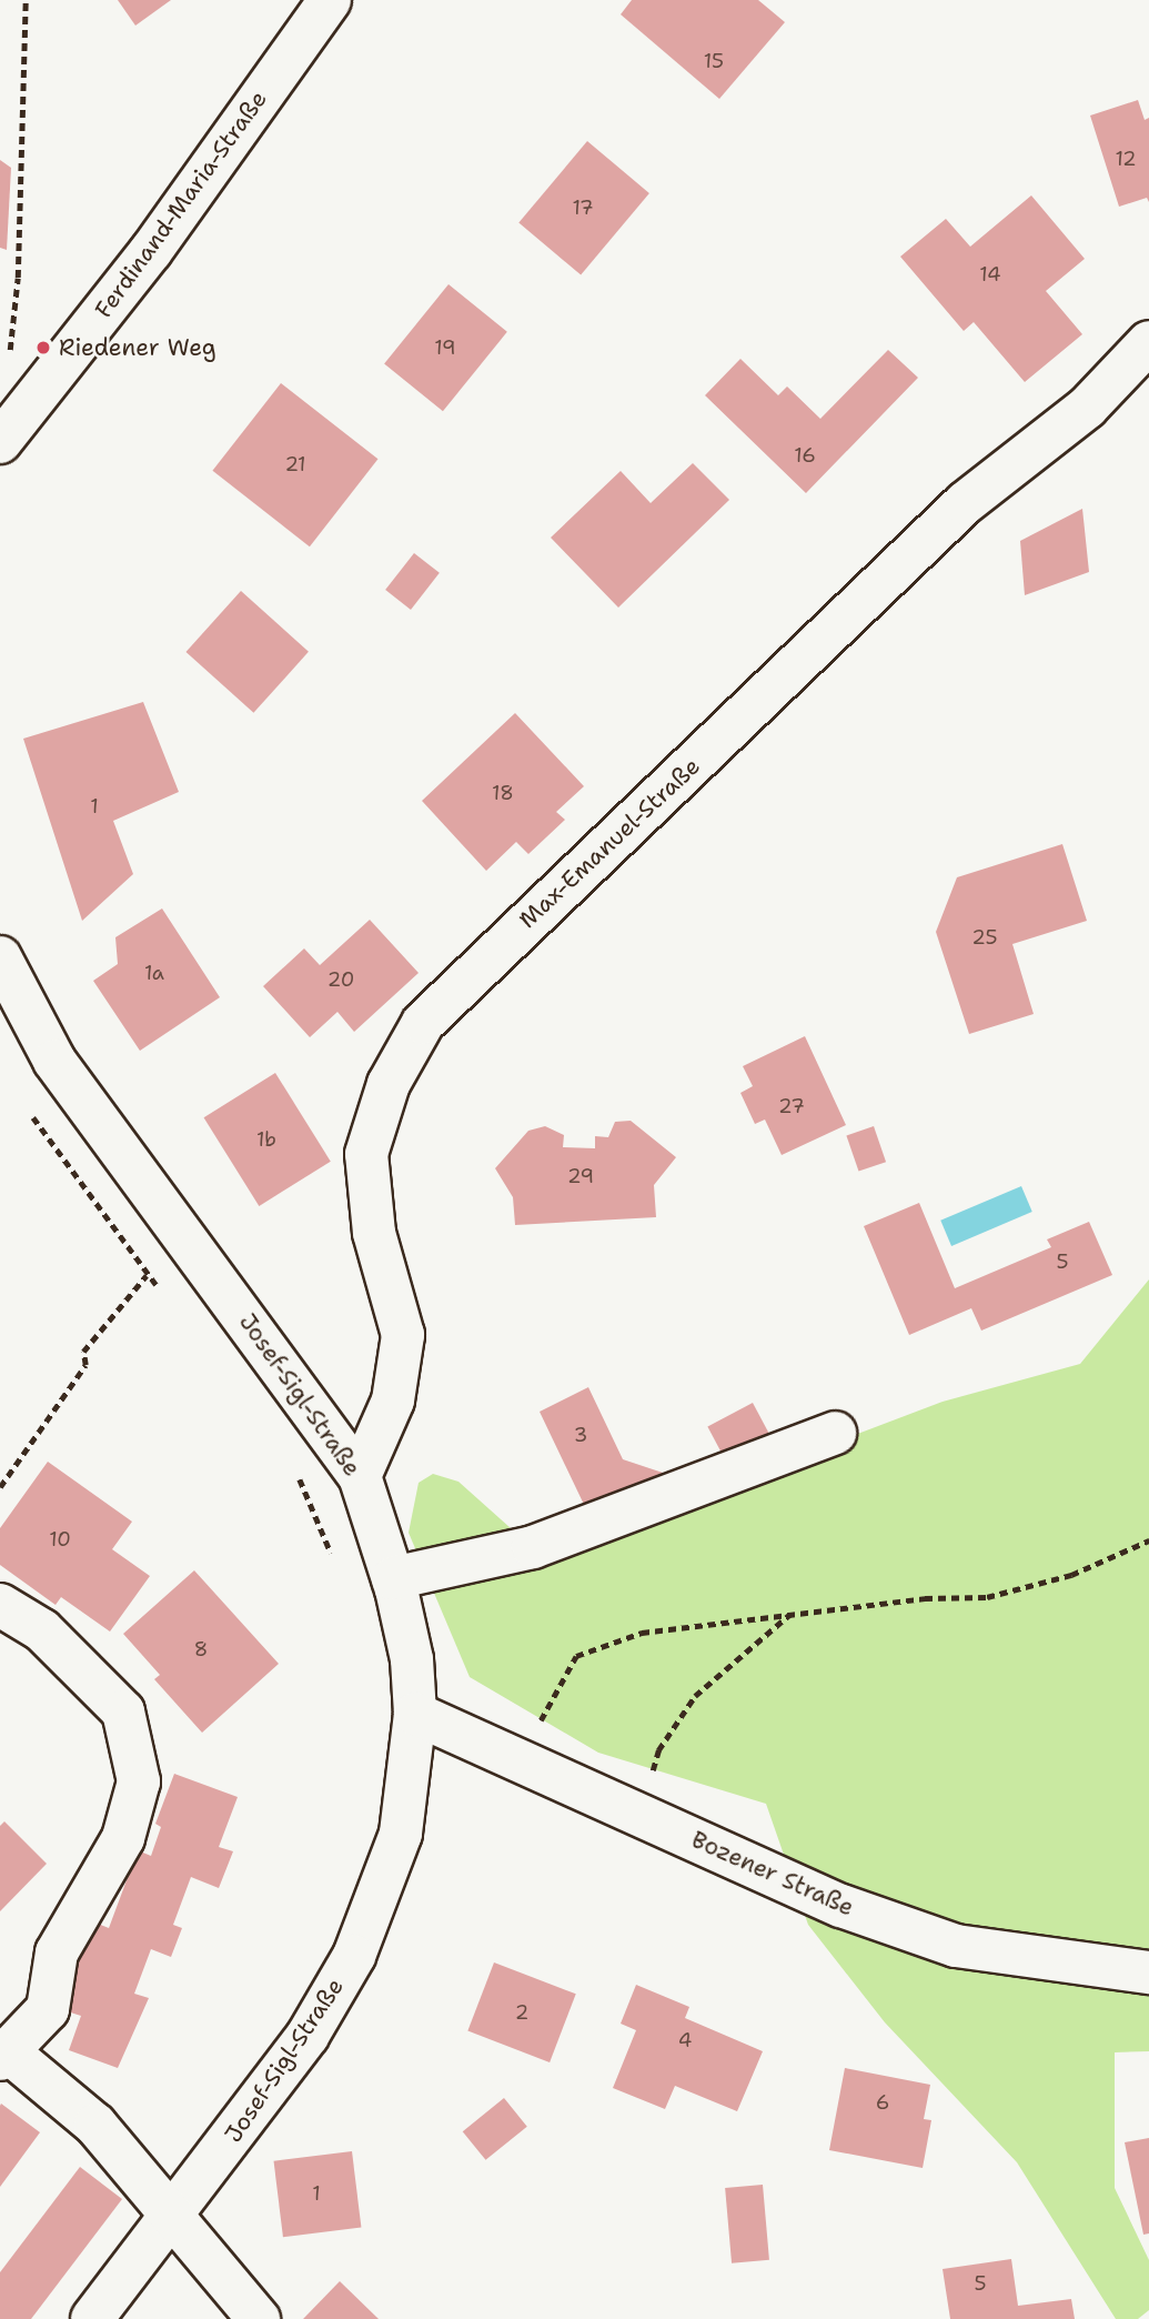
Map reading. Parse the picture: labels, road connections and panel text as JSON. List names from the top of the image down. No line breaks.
{"streets":{"street":["Ferdinand-Maria-Straße","Max-Emanuel-Straße","Josef-Sigl-Straße","Bozener Straße"]},"crossings":[["Max-Emanuel-Straße","Josef-Sigl-Straße"],["Josef-Sigl-Straße","Bozener Straße"]],"places":["Riedener Weg"],"house_numbers":["15","12","17","14","19","16","21","18","1","25","1a","20","27","1b","29","5","3","10","8","2","4","6","1","5"]}
